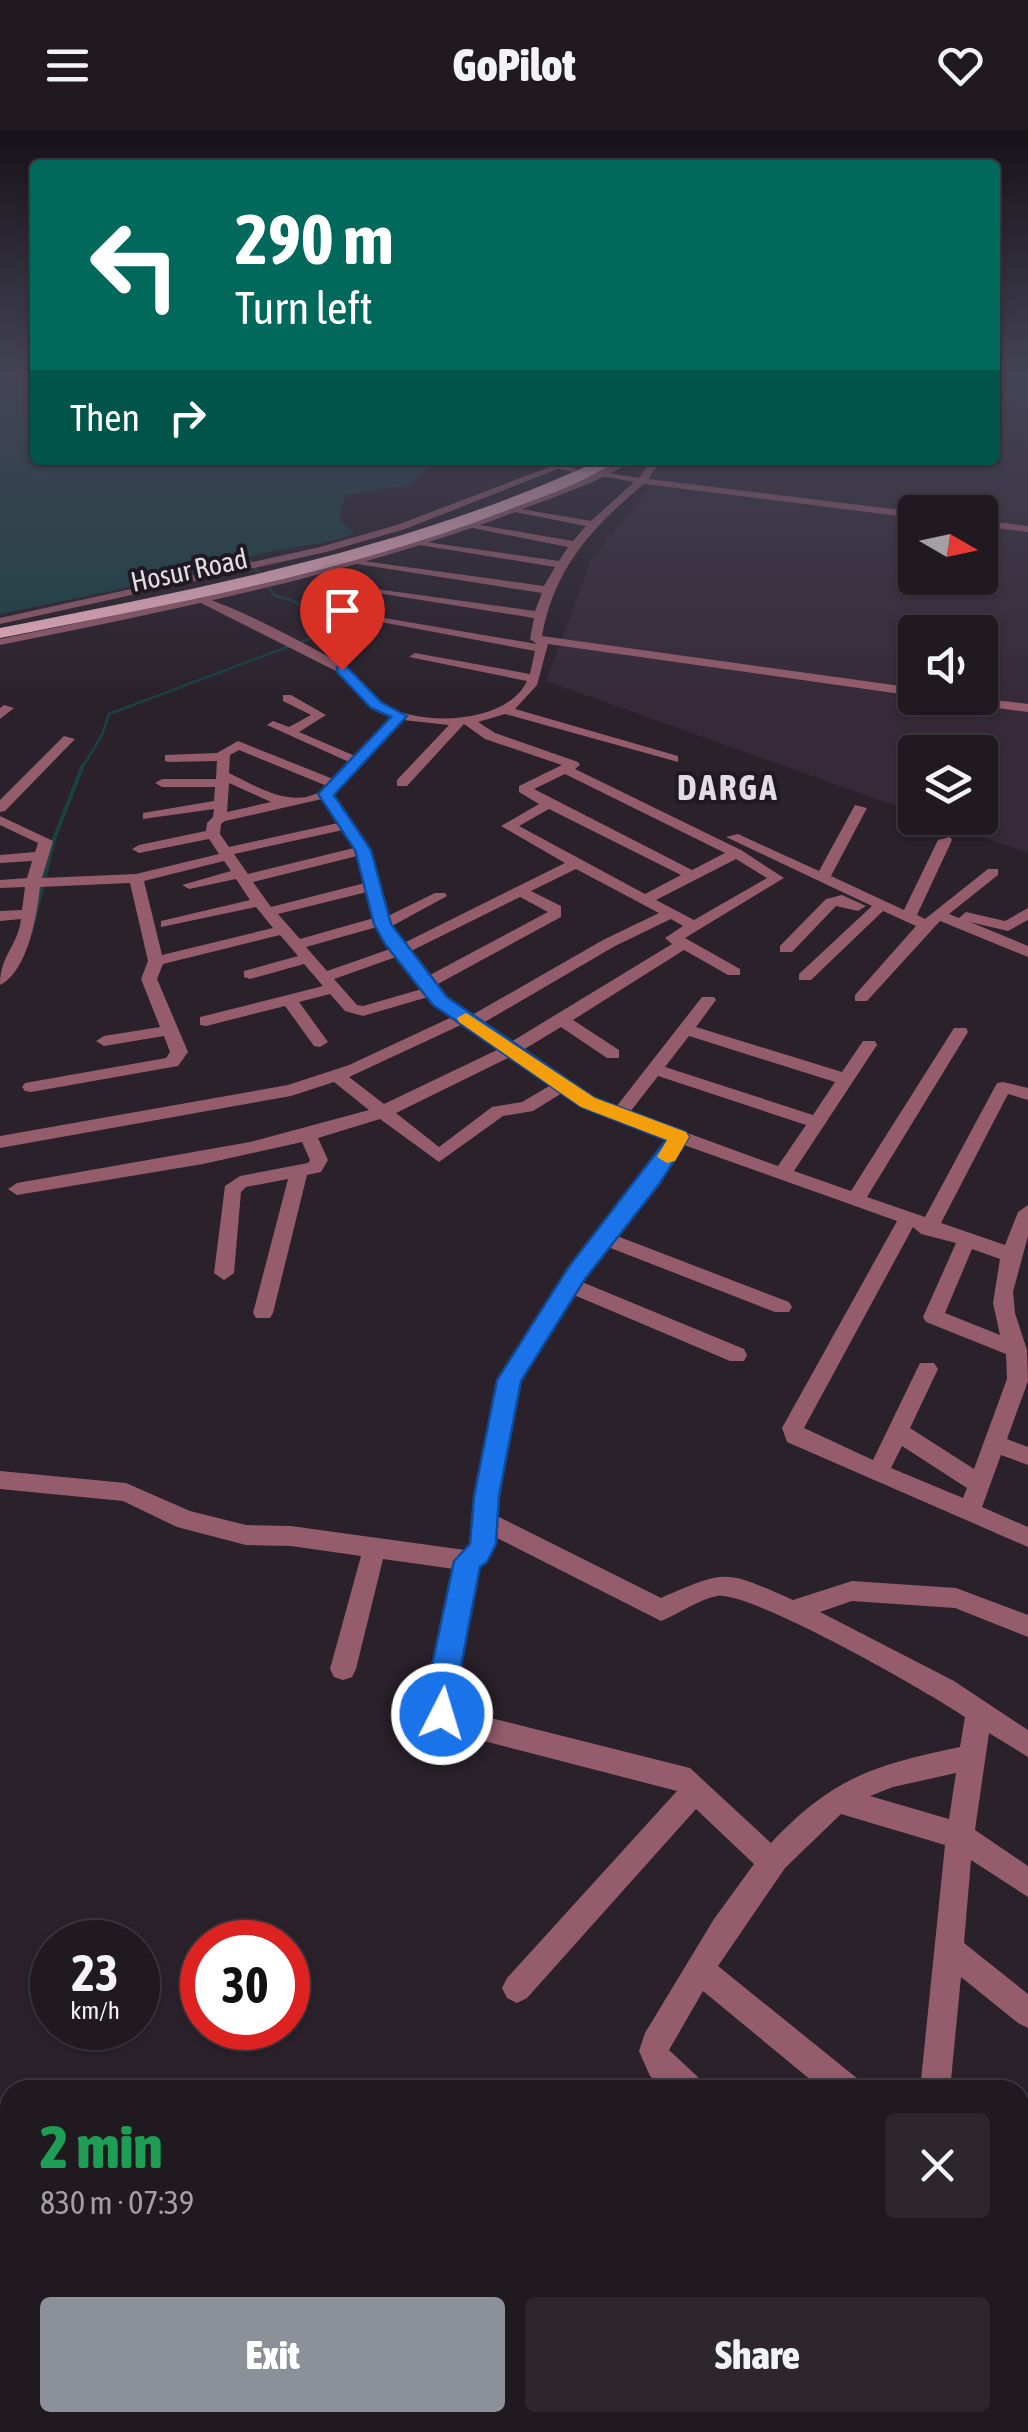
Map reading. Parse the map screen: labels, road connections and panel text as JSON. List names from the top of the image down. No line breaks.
{"streets":{"highway":["Hosur Road"]},"districts":["DARGA"],"north":"right","page":{"header":"GoPilot","turn":["290 m","Turn left"],"then":"Then","speed":"23 km/h","limit":"30","heading":["2 min","830 m · 07:39"],"buttons":["Exit","Share"]}}
